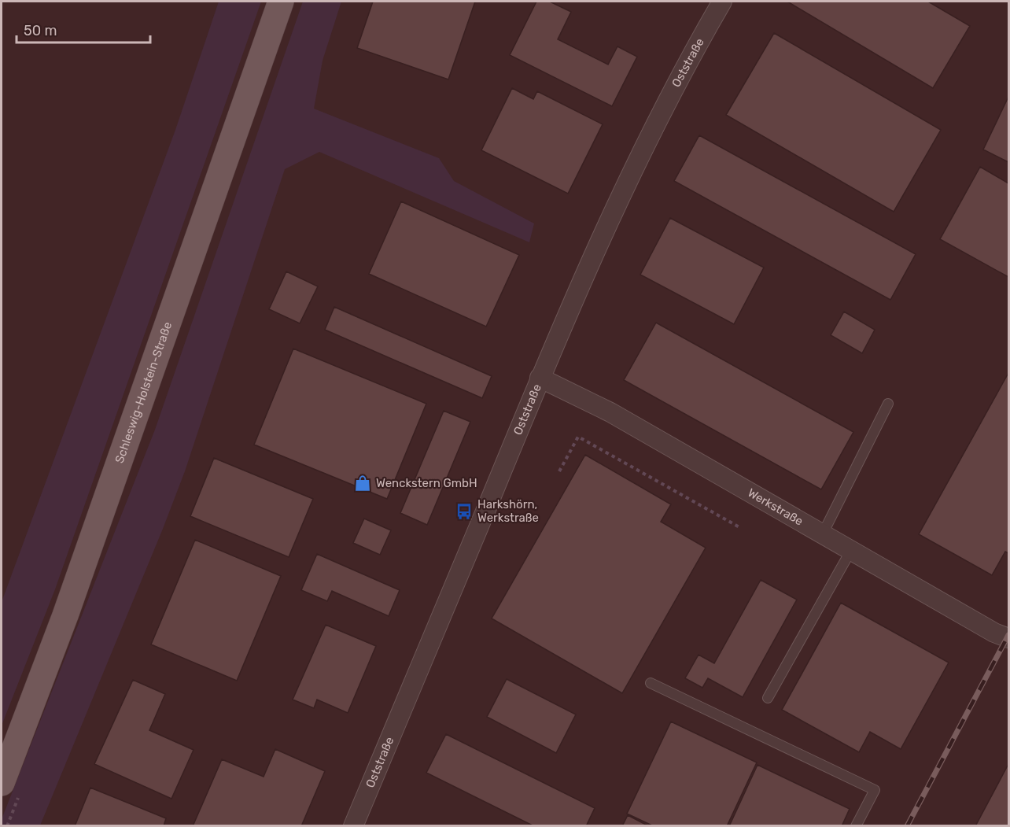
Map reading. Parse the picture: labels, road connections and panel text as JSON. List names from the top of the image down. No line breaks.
{"streets":{"main road":["Schleswig-Holstein-Straße"],"street":["Oststraße","Werkstraße"]},"crossings":[["Oststraße","Werkstraße"]],"places":{"shop":["Wenckstern GmbH"],"bus stop":["Harkshörn, Werkstraße"]},"scale_bar":"50 m"}
